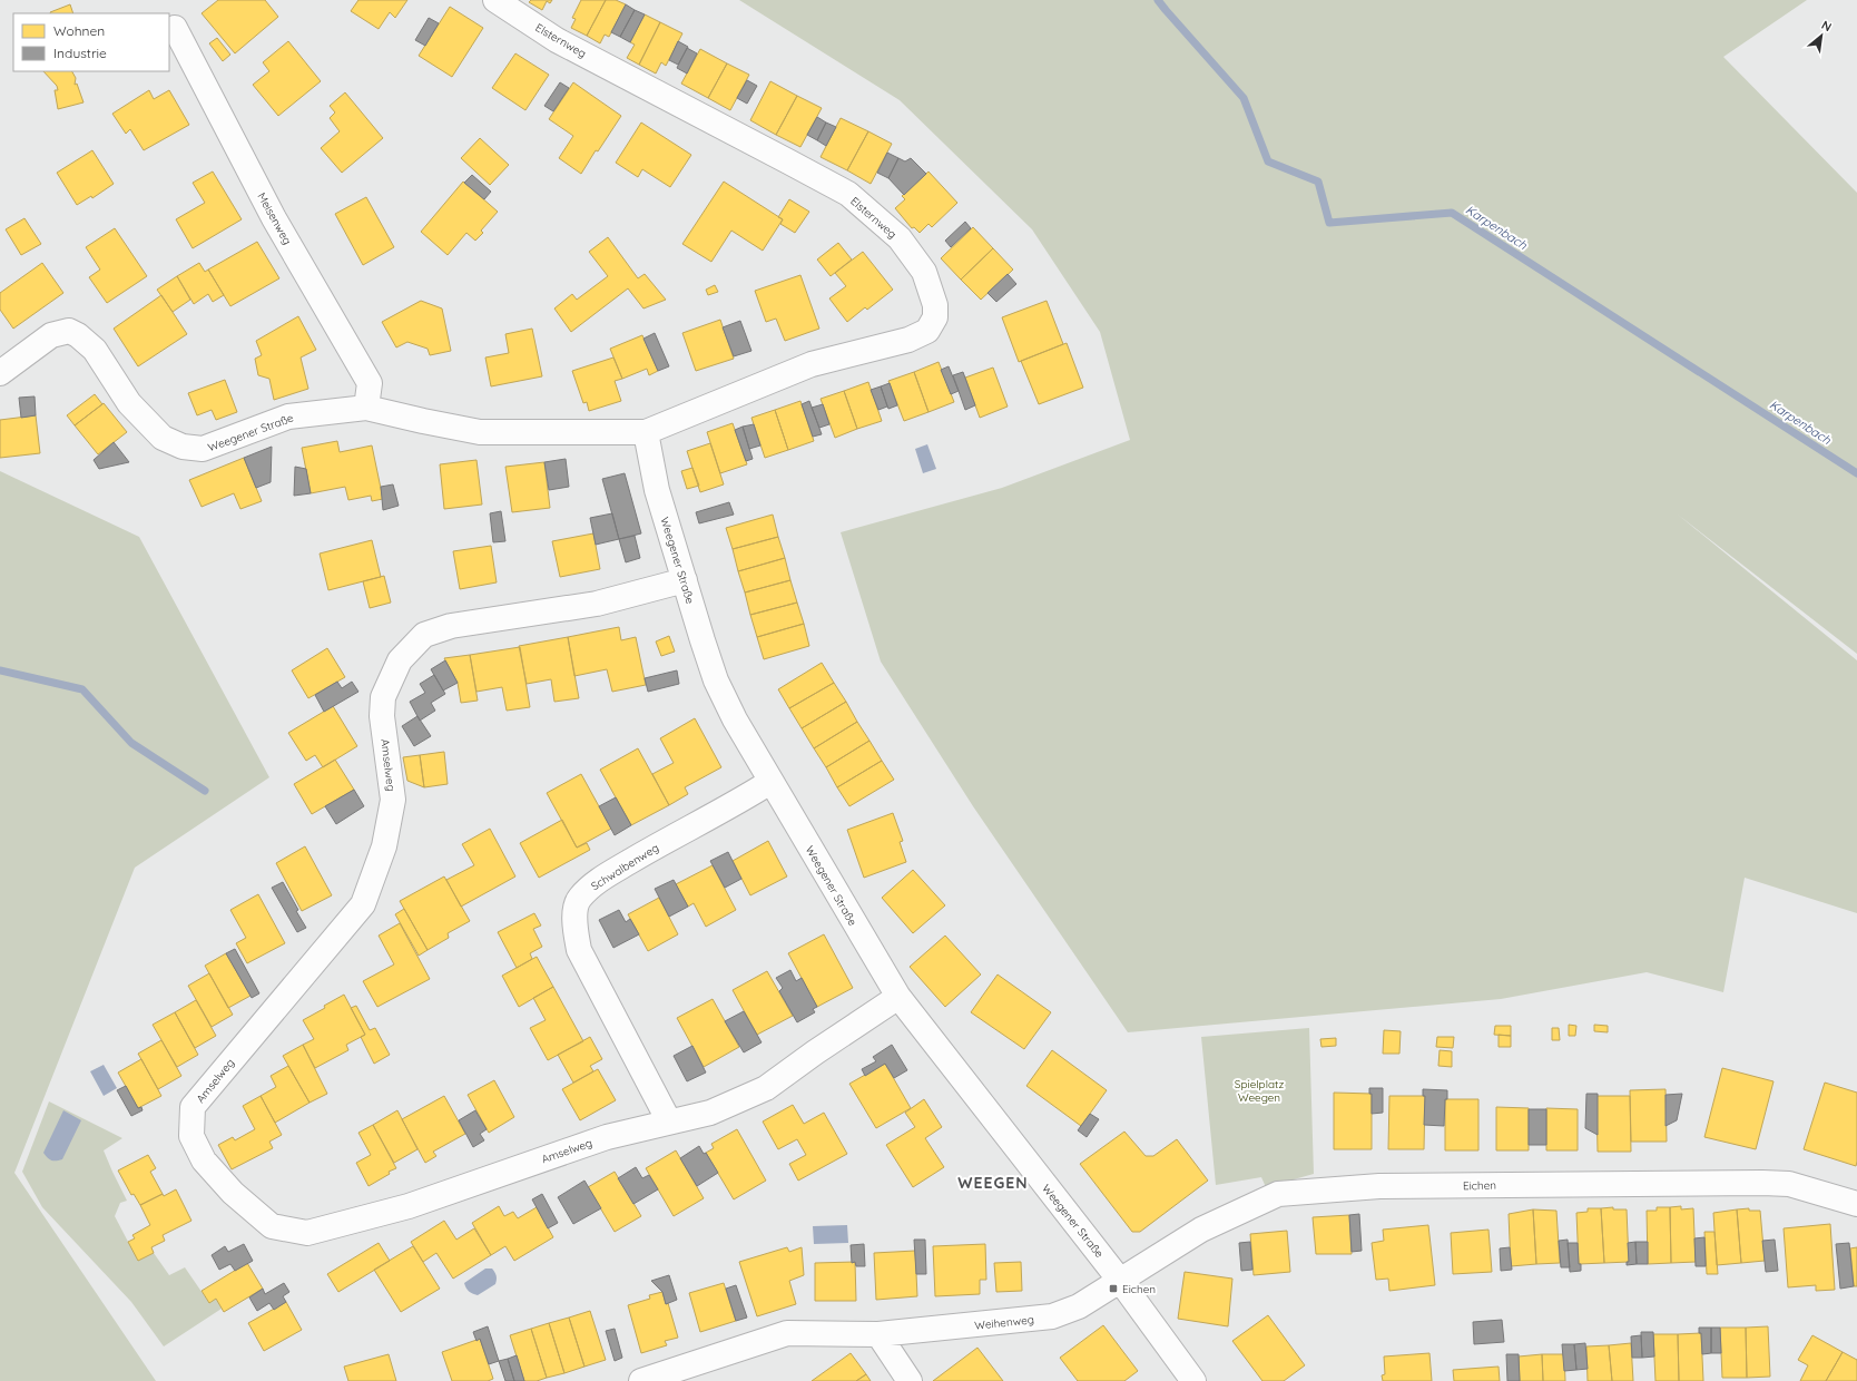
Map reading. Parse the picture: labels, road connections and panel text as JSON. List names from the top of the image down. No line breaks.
{"streets":{"street":["Elsternweg","Meisenweg","Weegener Straße","Amselweg","Schwalbenweg","Eichen","Weihenweg"]},"crossings":[["Elsternweg","Weegener Straße"],["Meisenweg","Weegener Straße"],["Weegener Straße","Amselweg"],["Weegener Straße","Schwalbenweg"],["Weegener Straße","Eichen"],["Weegener Straße","Weihenweg"],["Amselweg","Schwalbenweg"],["Eichen","Weihenweg"]],"districts":["WEEGEN"],"water":["Karpenbach"],"parks":["Spielplatz Weegen"],"places":{"transit":["Eichen"]},"legend":["Wohnen","Industrie"],"north":"top right"}
